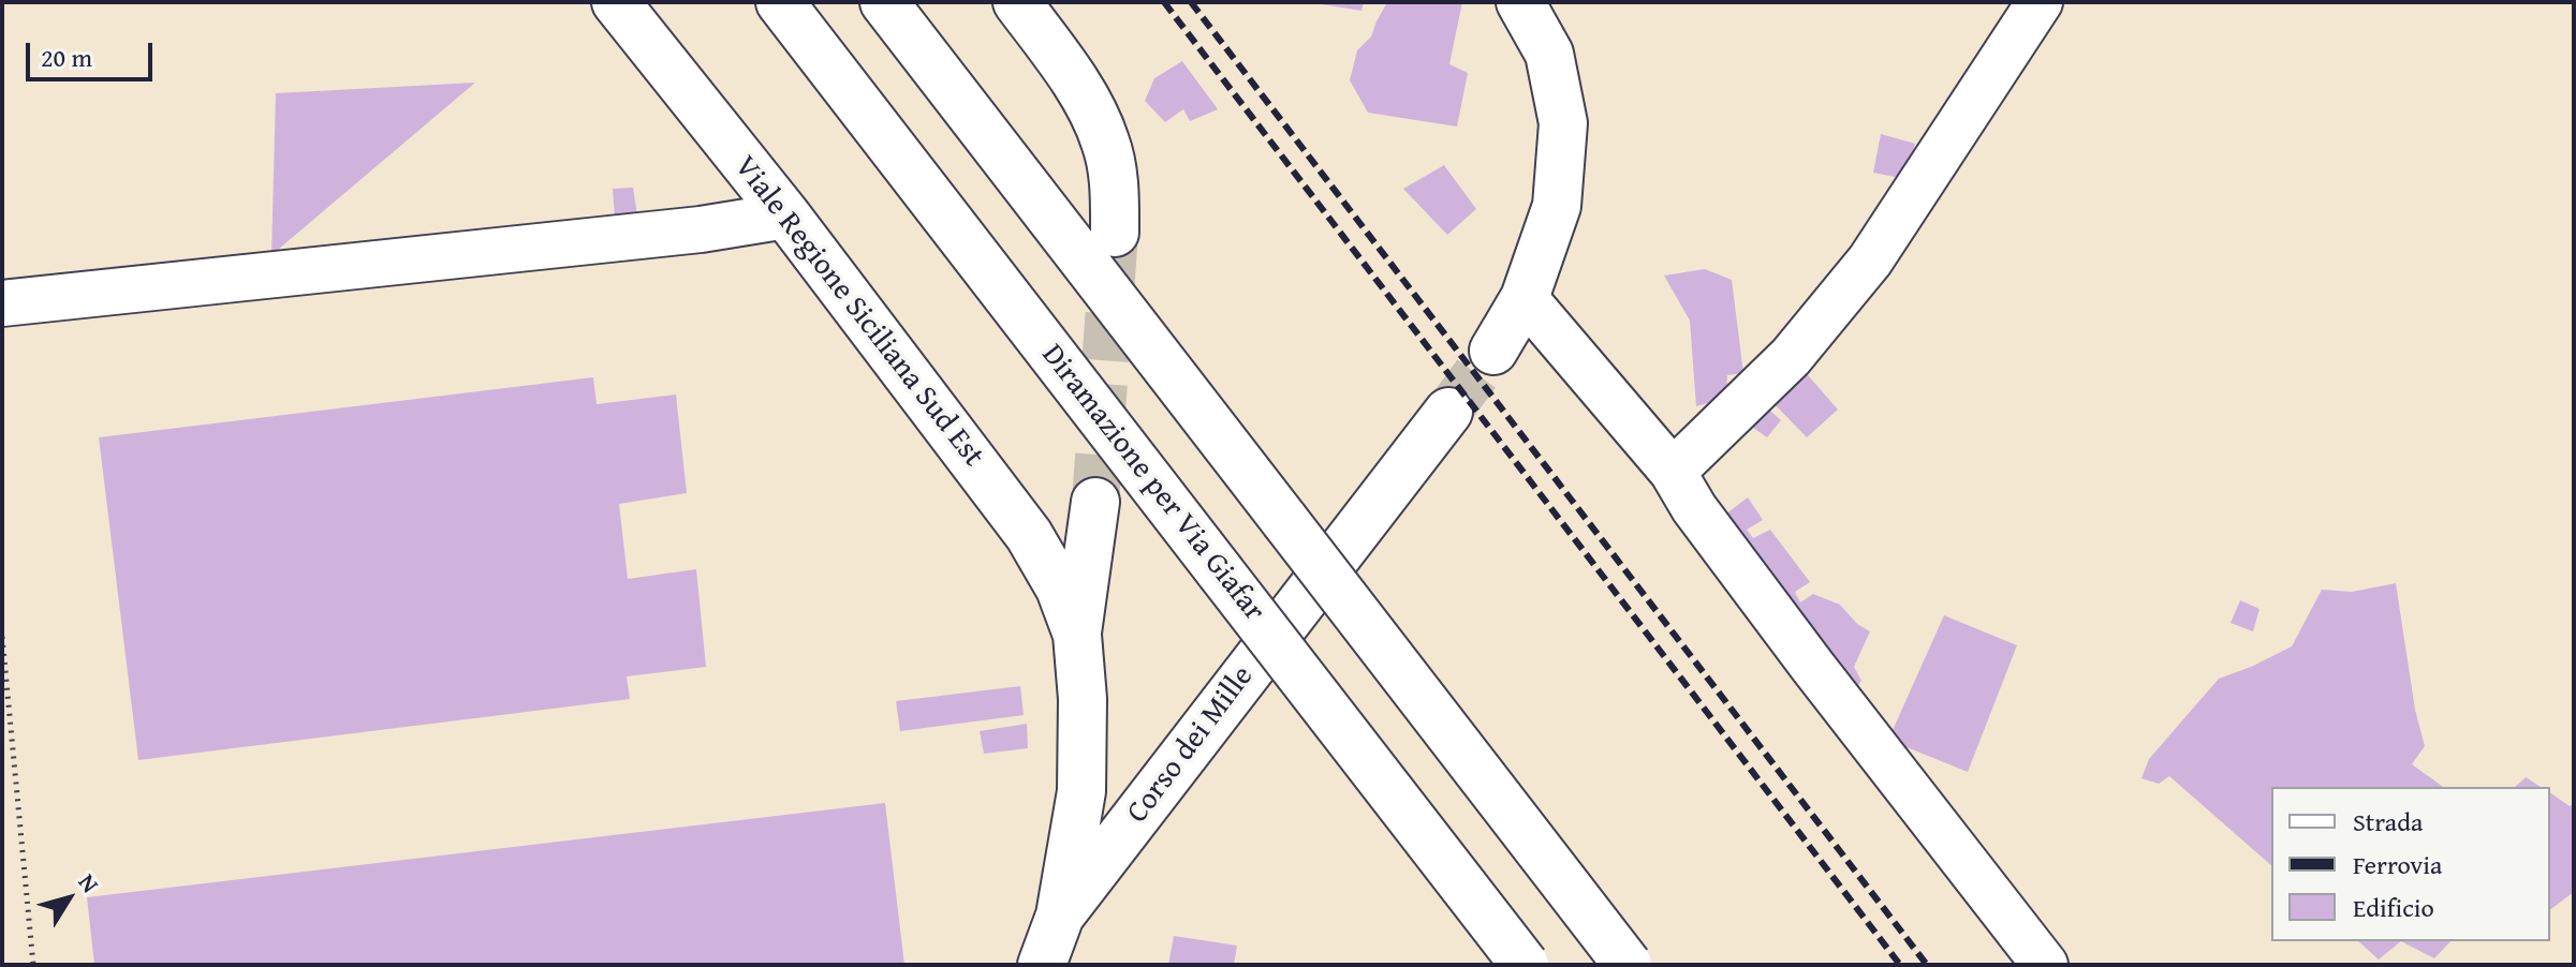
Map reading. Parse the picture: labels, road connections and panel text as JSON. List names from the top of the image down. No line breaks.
{"streets":{"main road":["Viale Regione Siciliana Sud Est","Diramazione per Via Giafar","Corso dei Mille"]},"crossings":[["Viale Regione Siciliana Sud Est","Corso dei Mille"]],"legend":["Strada","Ferrovia","Edificio"],"scale_bar":"20 m","north":"top right"}
